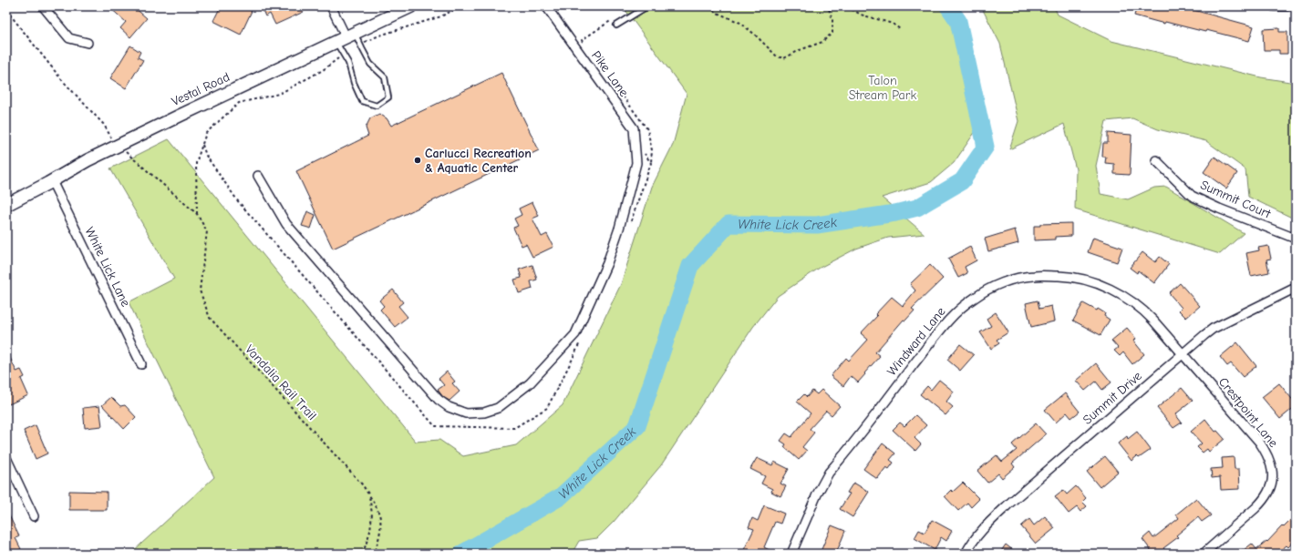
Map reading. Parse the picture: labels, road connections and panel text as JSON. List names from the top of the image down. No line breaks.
{"streets":{"street":["Pike Lane","Vestal Road","Summit Court","White Lick Lane","Windward Lane","Summit Drive","Crestpoint Lane"],"path":["Vandalia Rail Trail"]},"crossings":[["Vestal Road","White Lick Lane"],["Windward Lane","Summit Drive"],["Windward Lane","Crestpoint Lane"],["Summit Drive","Crestpoint Lane"]],"water":["White Lick Creek"],"parks":["Talon Stream Park"],"places":["Carlucci Recreation & Aquatic Center"]}
